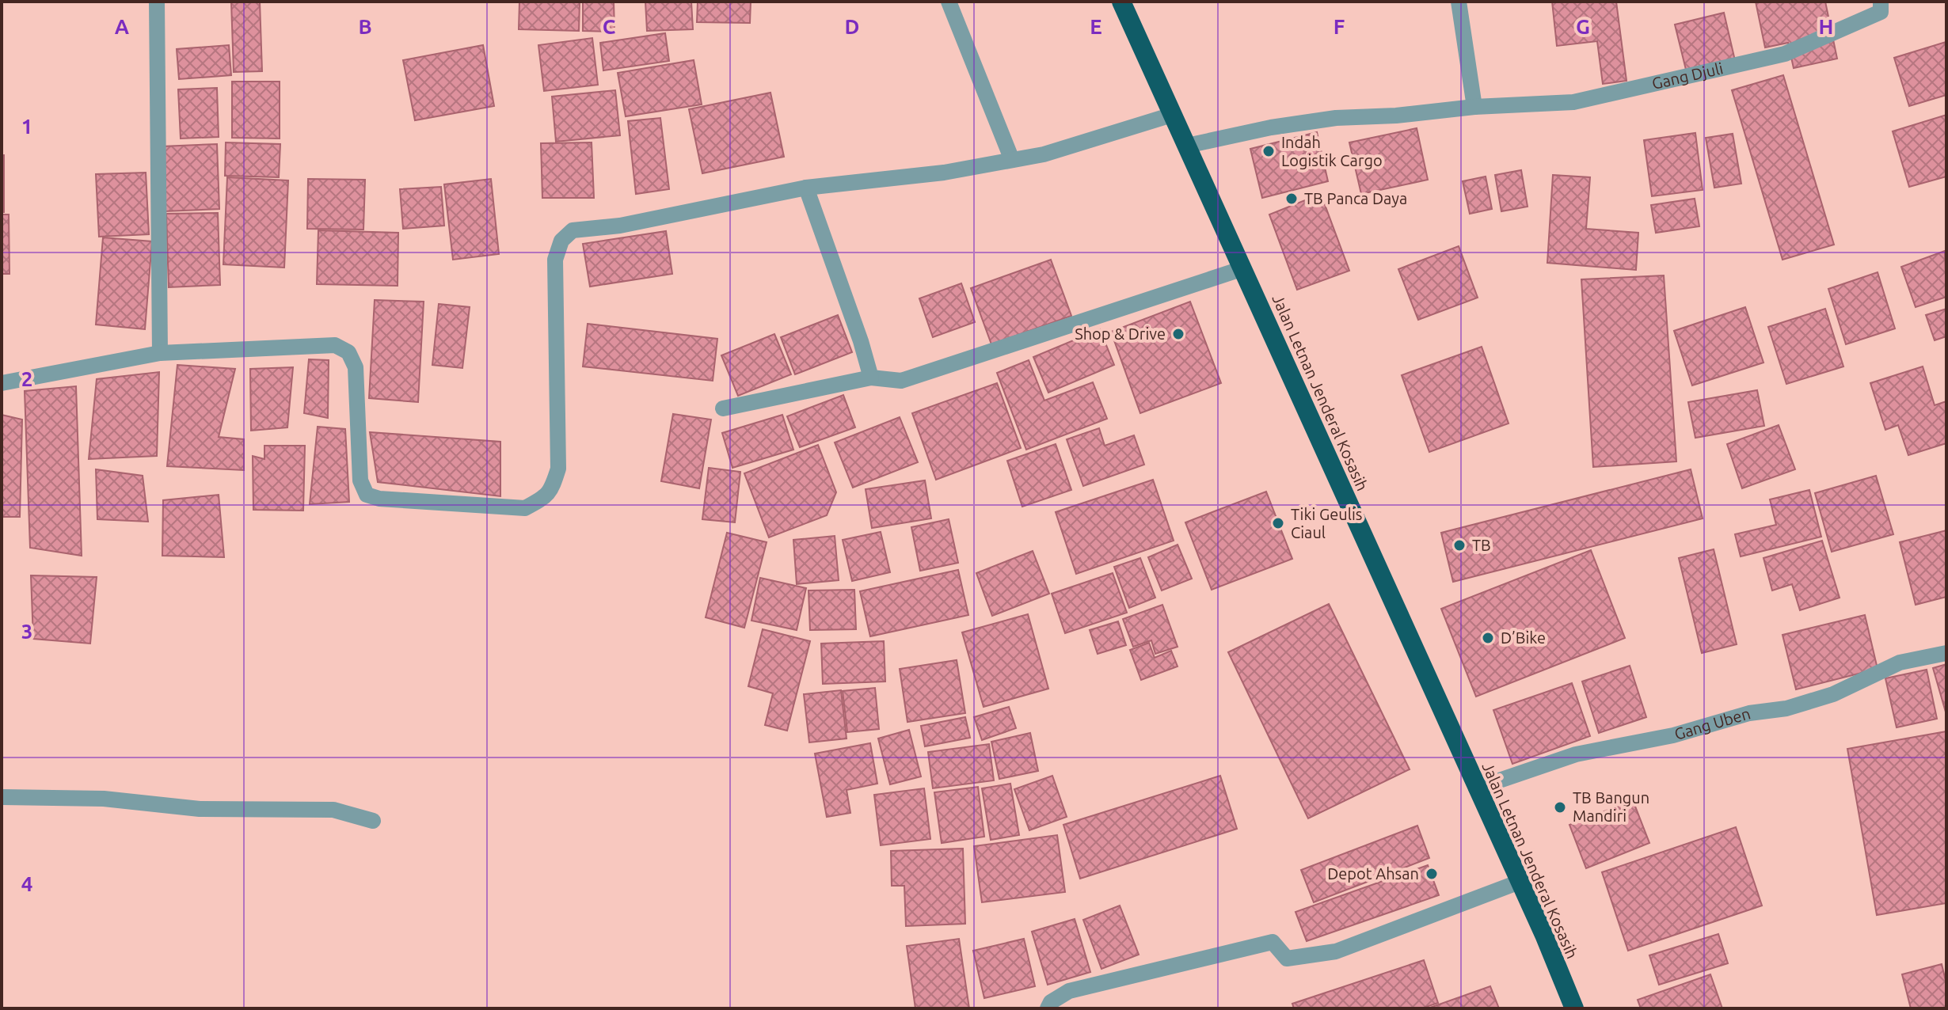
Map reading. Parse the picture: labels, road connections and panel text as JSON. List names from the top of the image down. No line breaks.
{"streets":{"highway":["Jalan Letnan Jenderal Kosasih"],"street":["Gang Djuli","Gang Uben"]},"crossings":[["Gang Djuli","Jalan Letnan Jenderal Kosasih"],["Jalan Letnan Jenderal Kosasih","Gang Uben"]],"places":["Indah Logistik Cargo","TB Panca Daya","Shop & Drive","Tiki Geulis Ciaul","TB","D’Bike","TB Bangun Mandiri","Depot Ahsan"],"grid":{"columns":["A","B","C","D","E","F","G","H"],"rows":["1","2","3","4"]}}
